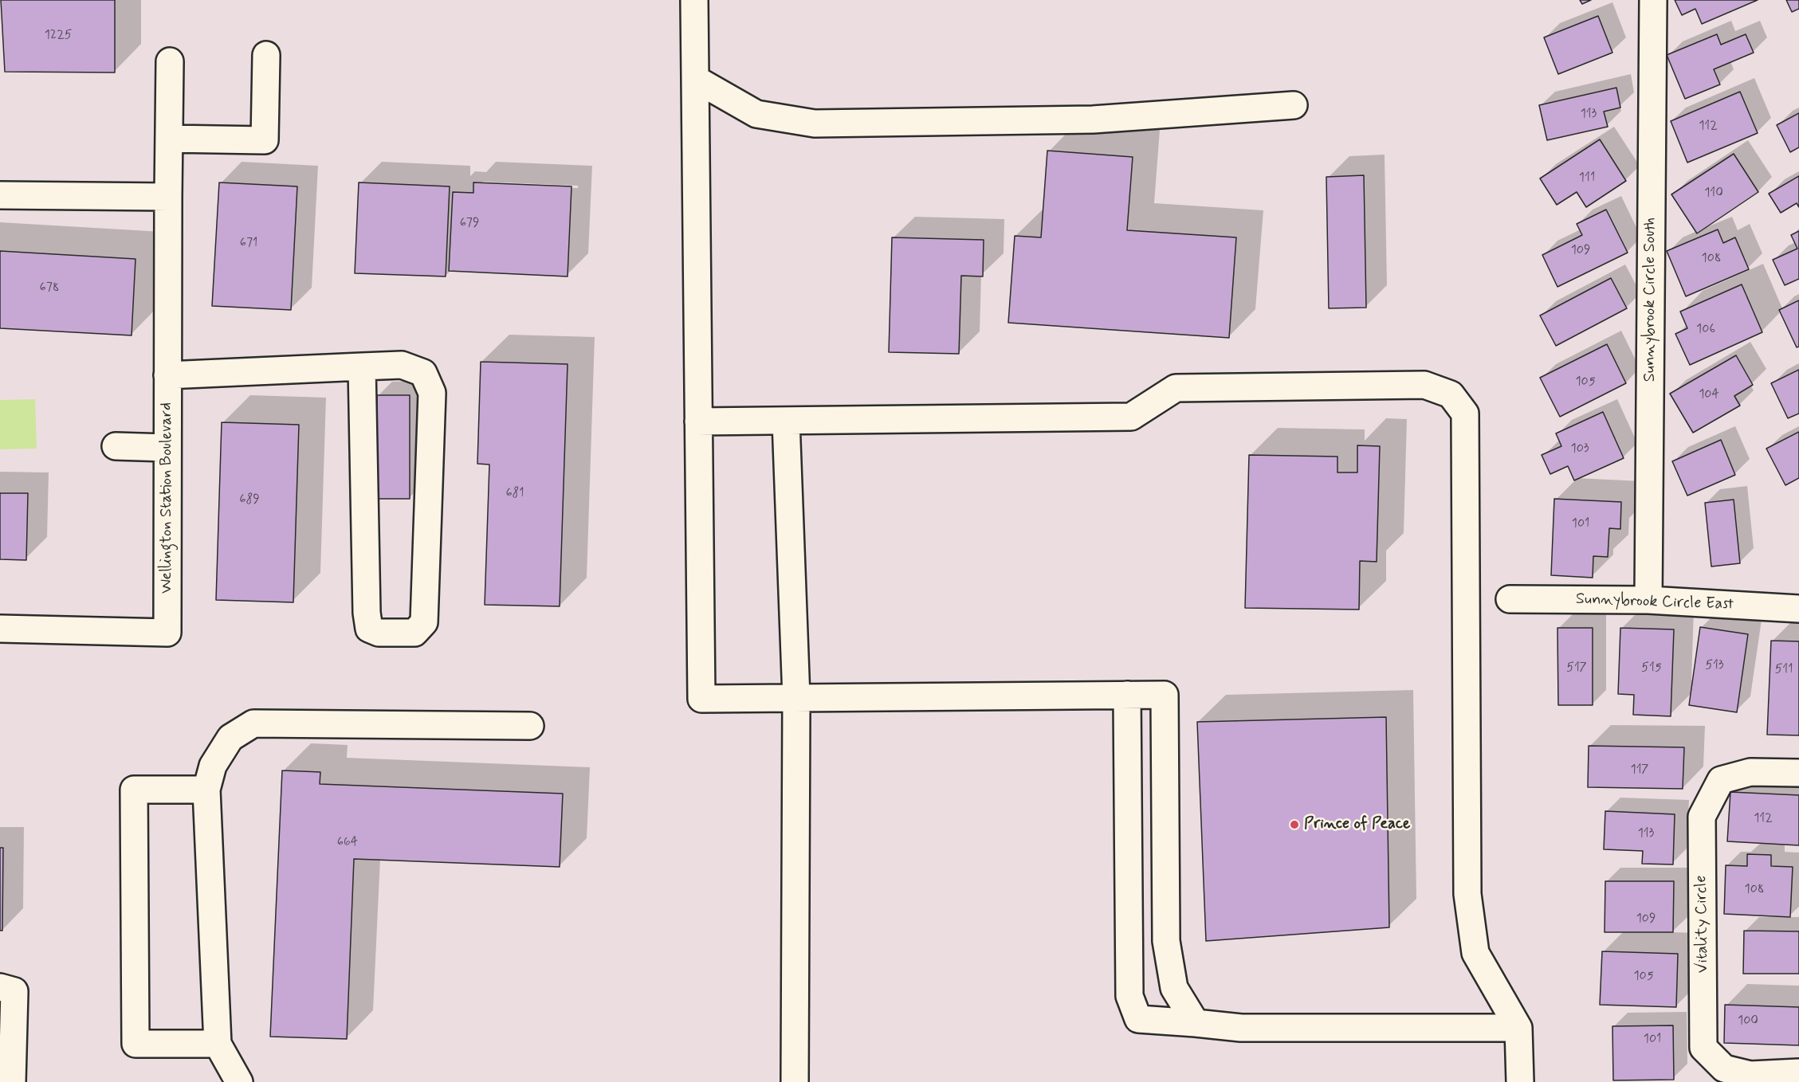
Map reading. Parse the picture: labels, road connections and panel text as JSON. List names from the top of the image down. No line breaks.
{"streets":{"street":["Sunnybrook Circle South","Wellington Station Boulevard","Sunnybrook Circle East","Vitality Circle"]},"crossings":[["Sunnybrook Circle South","Sunnybrook Circle East"]],"places":["Prince of Peace"],"house_numbers":["1225","113","112","111","110","679","671","109","108","678","106","105","104","103","681","689","101","513","517","515","511","117","112","113","664","108","109","105","100","101"]}
